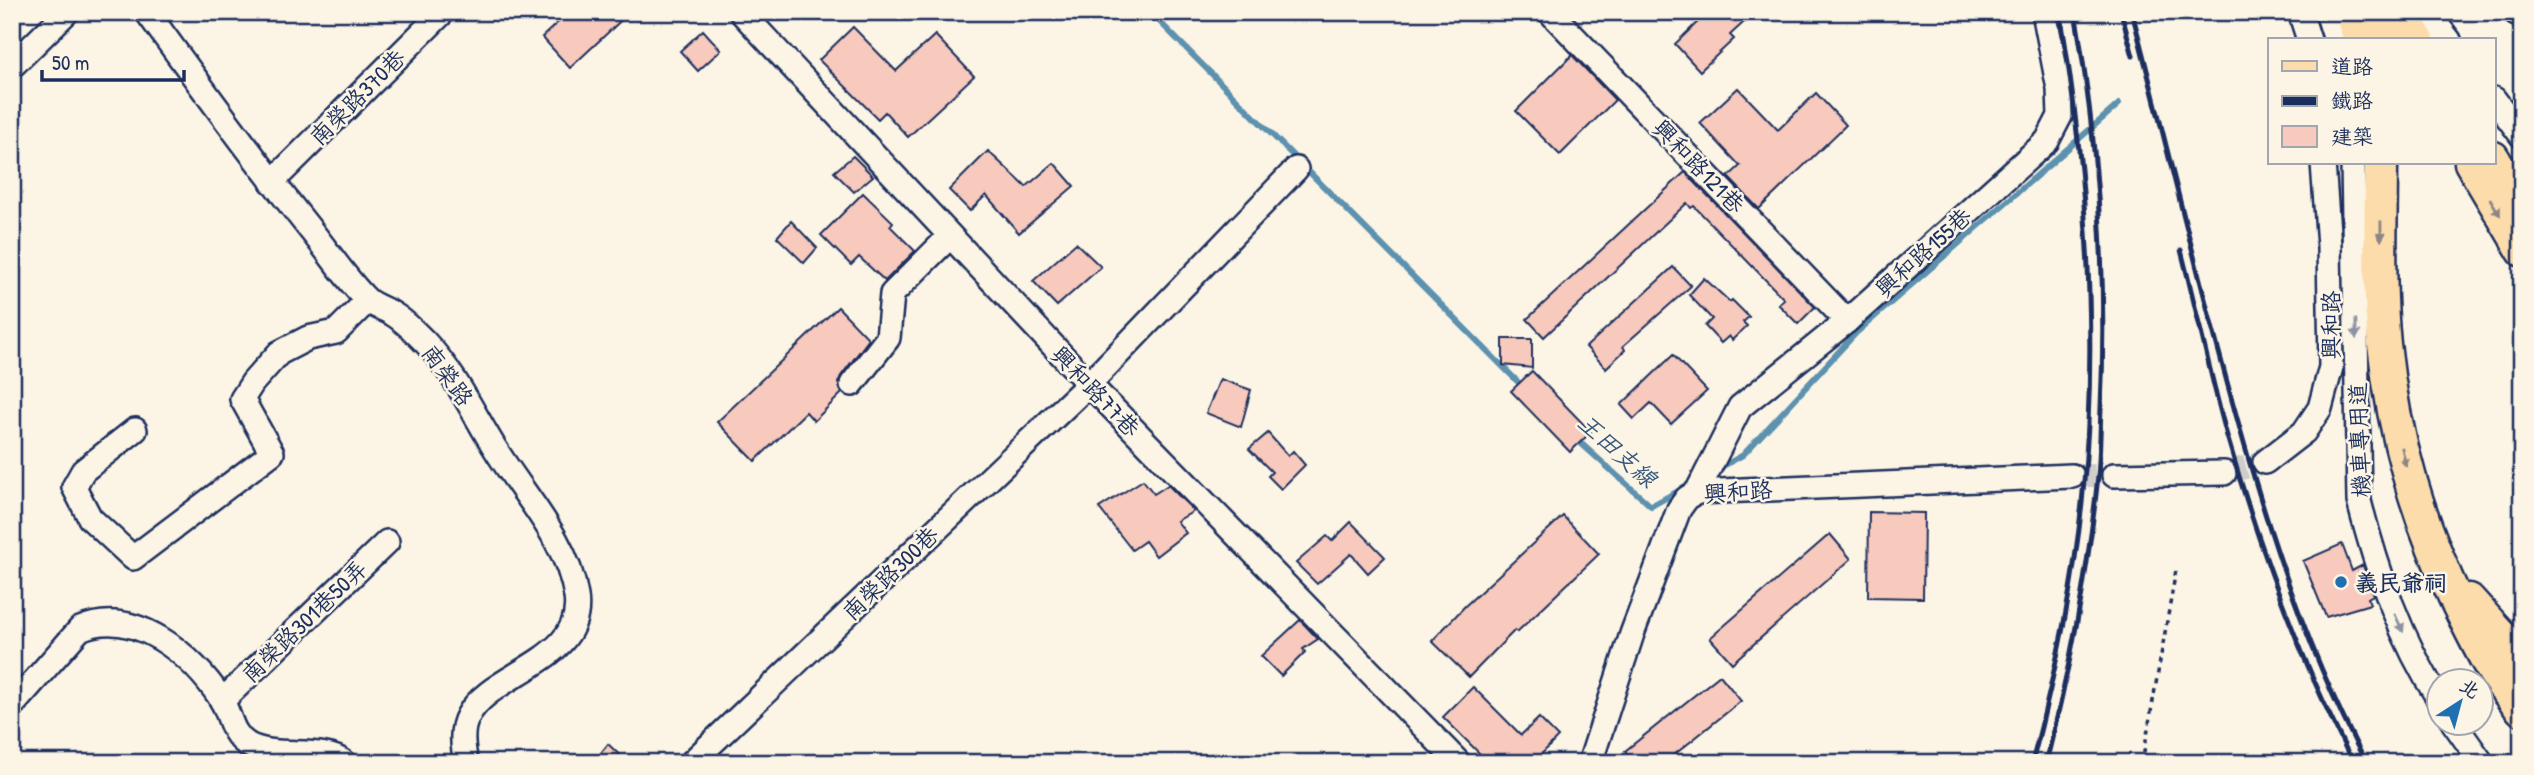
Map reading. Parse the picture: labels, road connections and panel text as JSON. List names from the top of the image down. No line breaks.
{"streets":{"street":["南榮路370巷","興和路121巷","興和路155巷","興和路","南榮路","興和路77巷","機車專用道","南榮路300巷","南榮路301巷50弄"]},"crossings":[["南榮路370巷","南榮路"],["興和路121巷","興和路155巷"],["興和路155巷","興和路"],["興和路77巷","南榮路300巷"]],"one_way":["機車專用道"],"water":["王田支線"],"places":["義民爺祠"],"legend":["道路","鐵路","建築"],"scale_bar":"50 m","north":"top right"}
